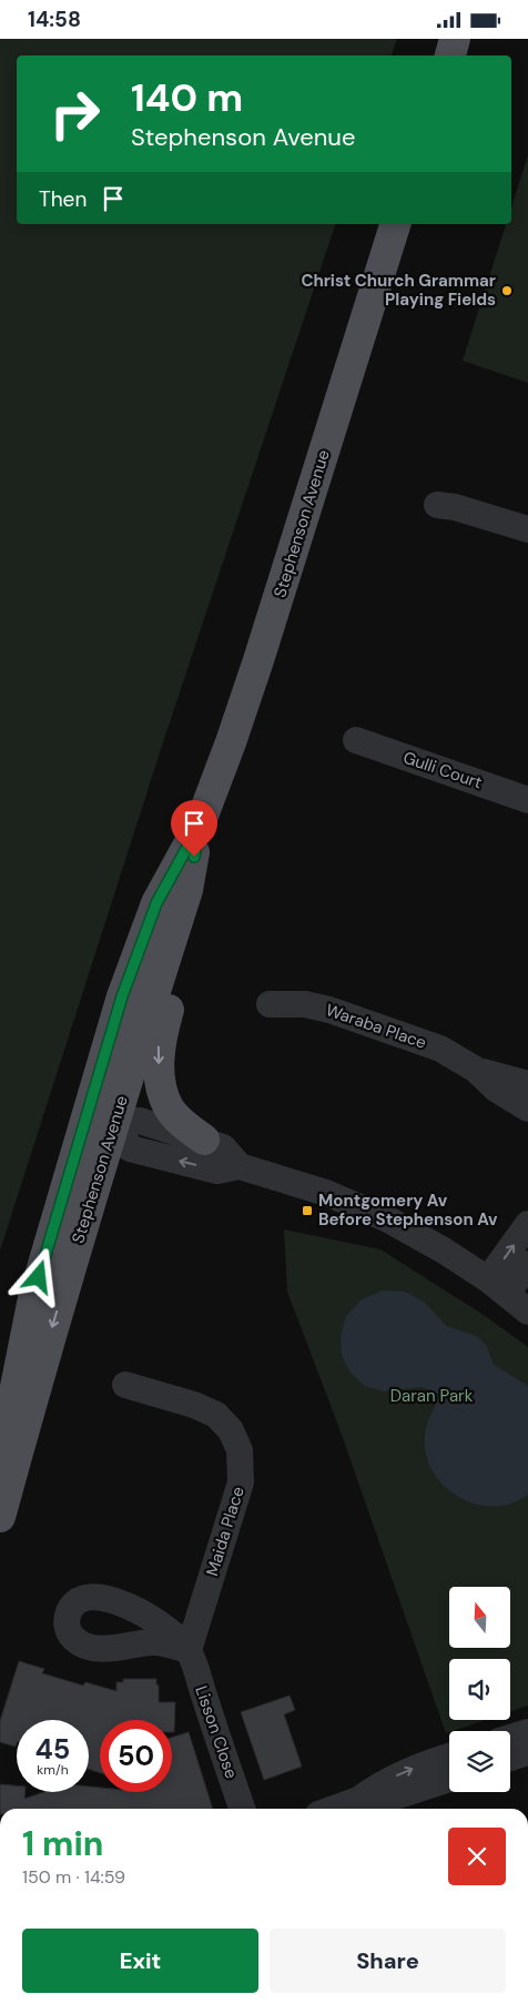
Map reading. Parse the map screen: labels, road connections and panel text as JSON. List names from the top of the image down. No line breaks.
{"streets":{"main road":["Stephenson Avenue"],"street":["Gulli Court","Waraba Place","Maida Place","Lisson Close"]},"crossings":[["Maida Place","Lisson Close"]],"parks":["Daran Park"],"places":{"other":["Christ Church Grammar Playing Fields"],"transit":["Montgomery Av Before Stephenson Av"]},"north":"top","page":{"status":"14:58","turn":["140 m","Stephenson Avenue"],"then":"Then","speed":"45 km/h","limit":"50","heading":["1 min","150 m · 14:59"],"buttons":["Exit","Share"]}}
